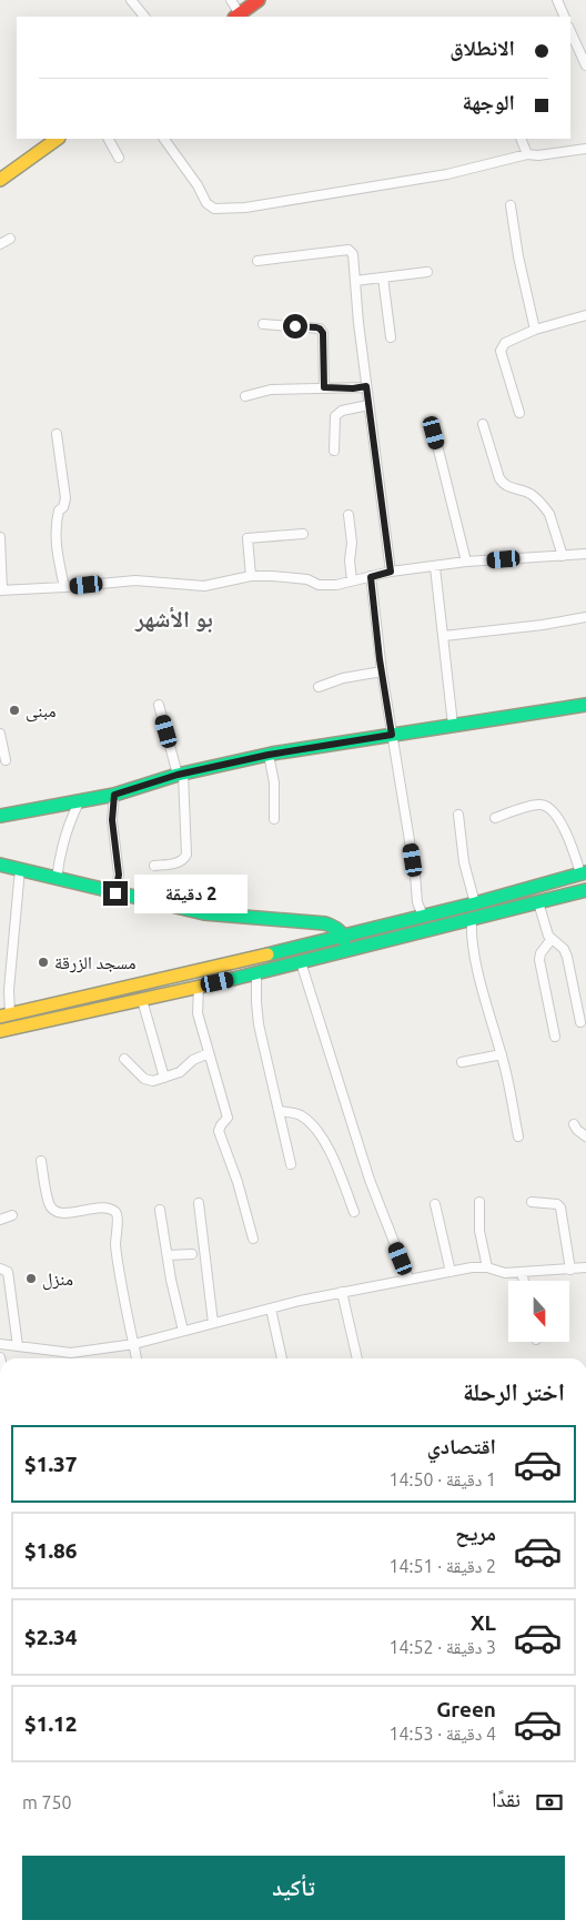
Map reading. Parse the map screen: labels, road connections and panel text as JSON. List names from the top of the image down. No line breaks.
{"districts":["بو الأشهر"],"places":["مبنى","مسجد الزرقة","منزل"],"north":"bottom","page":{"banner":["الانطلاق","الوجهة"],"bubble":"2 دقيقة","heading":"اختر الرحلة","list":[{"name":"اقتصادي","note":"1 دقيقة · 14:50","value":"$1.37"},{"name":"مريح","note":"2 دقيقة · 14:51","value":"$1.86"},{"name":"XL","note":"3 دقيقة · 14:52","value":"$2.34"},{"name":"Green","note":"4 دقيقة · 14:53","value":"$1.12"}],"pay":["نقدًا","750 m"],"buttons":"تأكيد"}}
